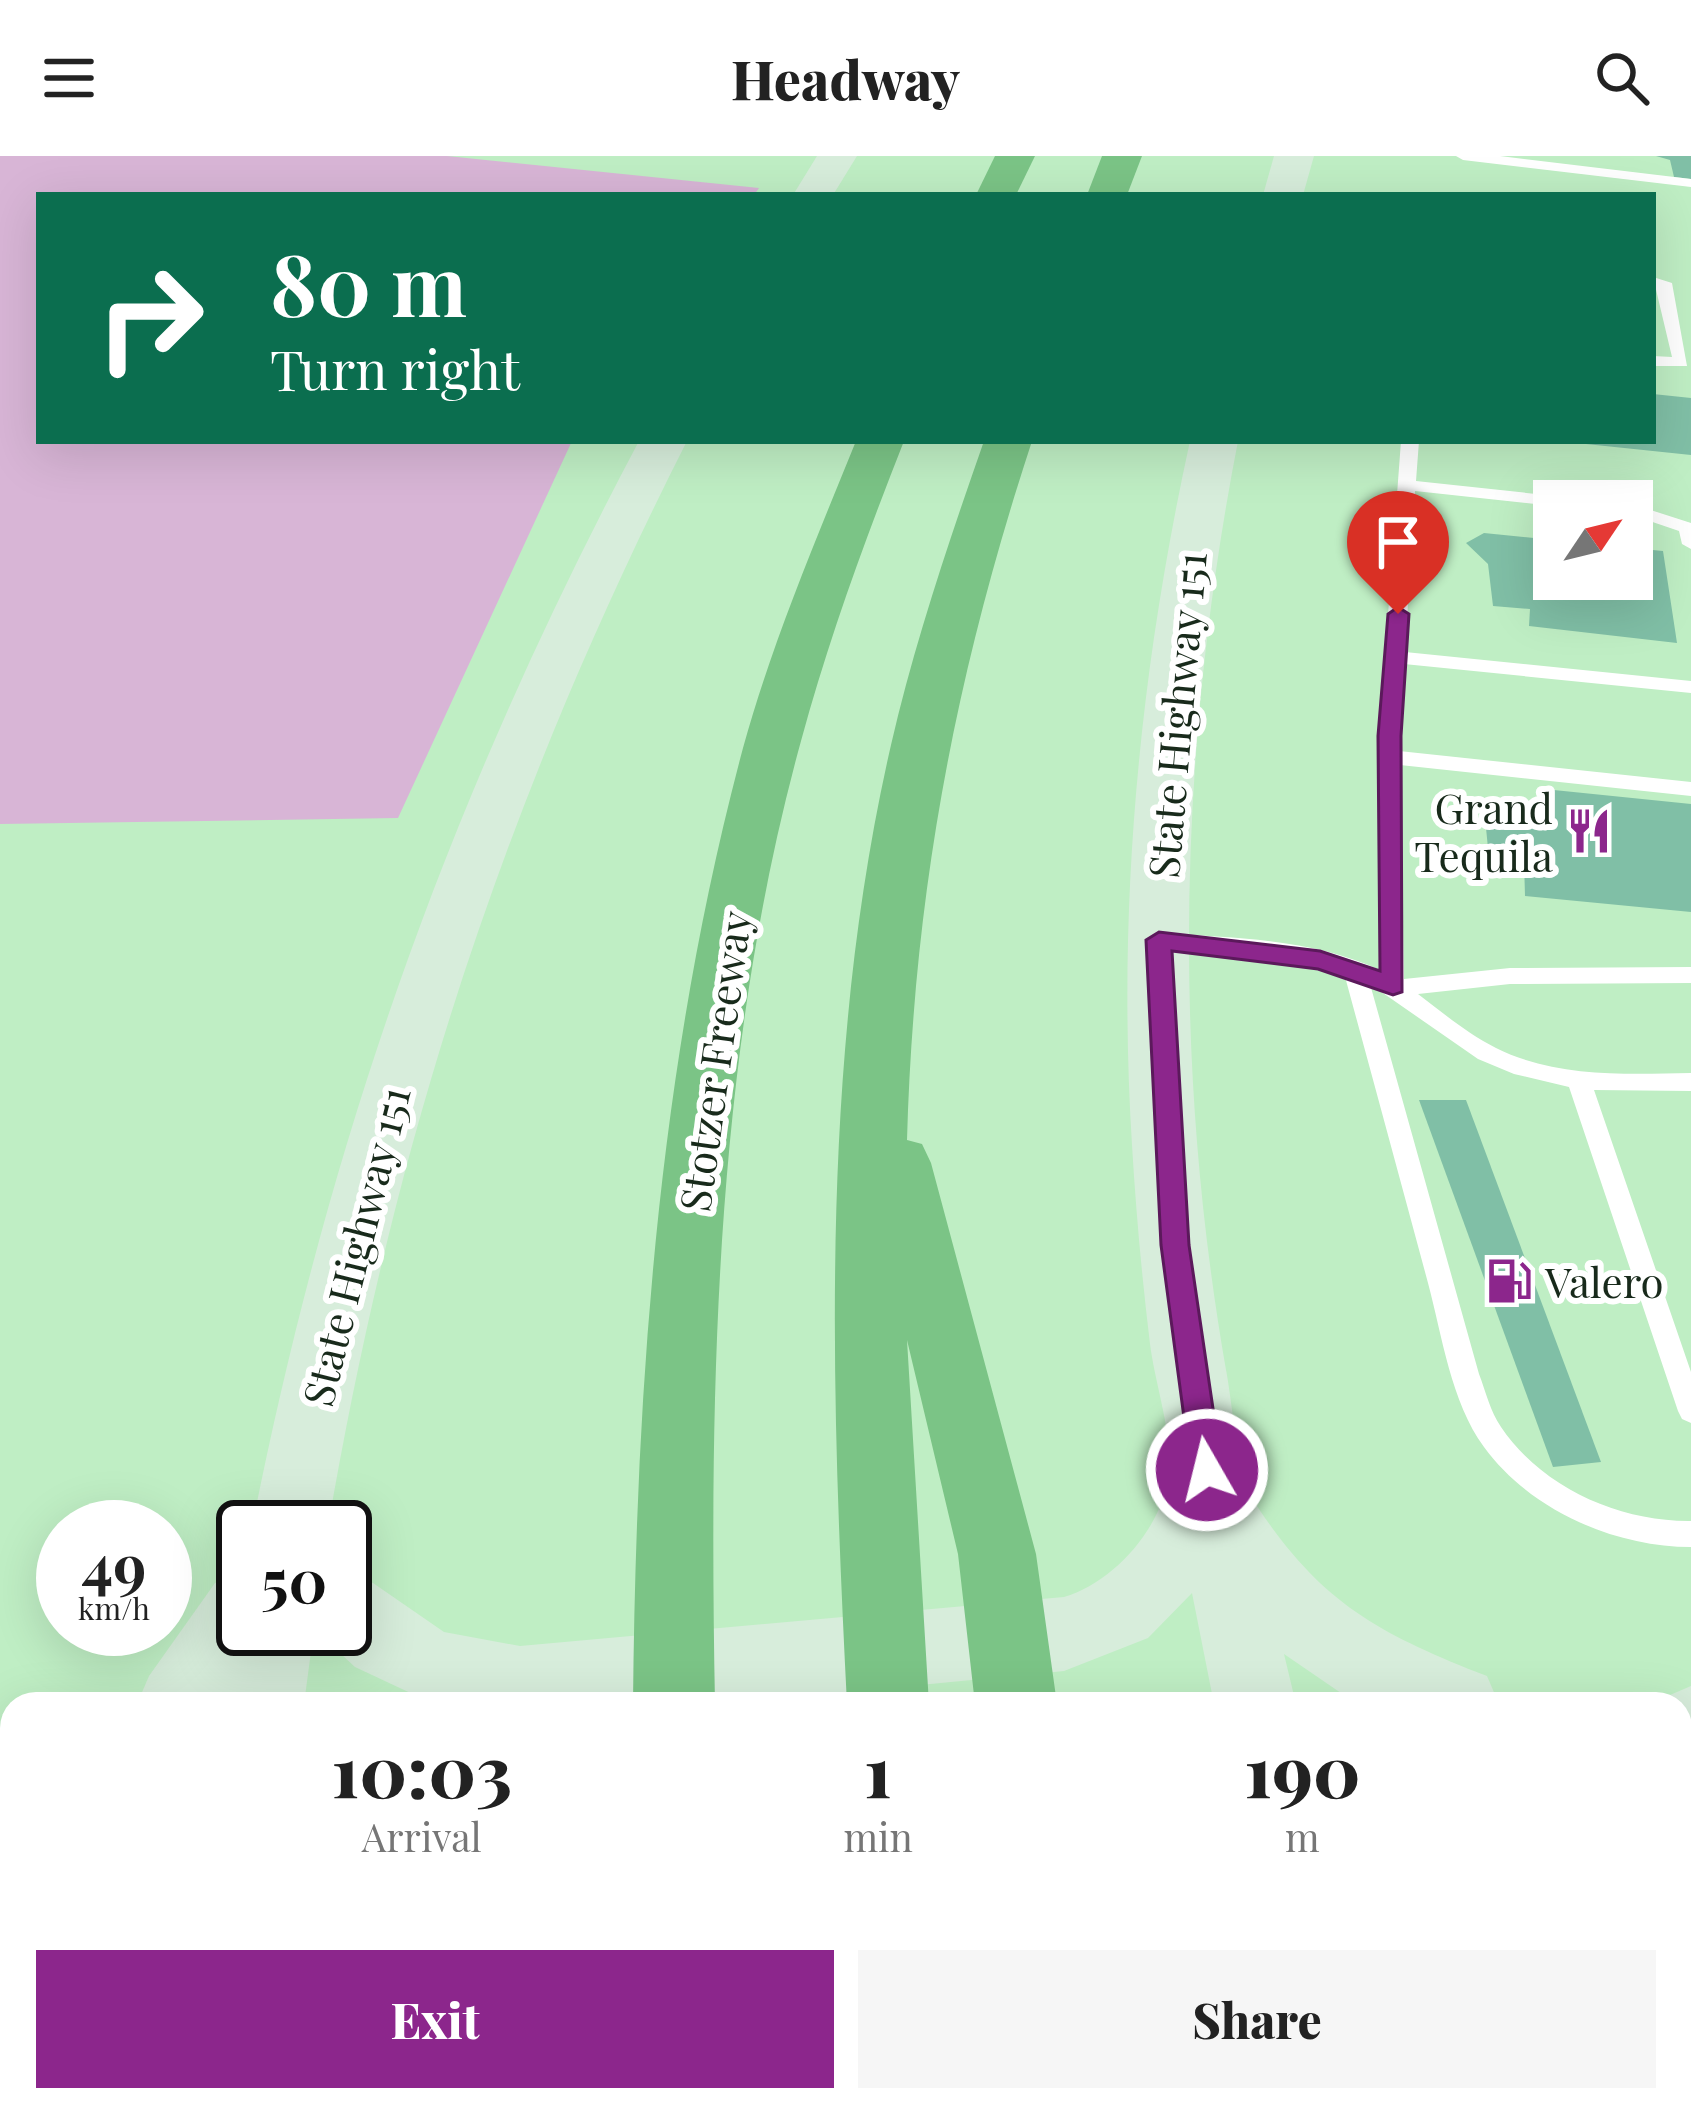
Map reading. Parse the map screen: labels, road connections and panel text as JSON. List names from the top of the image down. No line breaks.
{"streets":{"highway":["Stotzer Freeway"],"main road":["State Highway 151"]},"places":{"restaurant":["Grand Tequila"],"fuel station":["Valero"]},"north":"top right","page":{"header":"Headway","turn":["80 m","Turn right"],"speed":"49 km/h","limit":"50","eta":["10:03","Arrival","1","min","190","m"],"buttons":["Exit","Share"]}}
